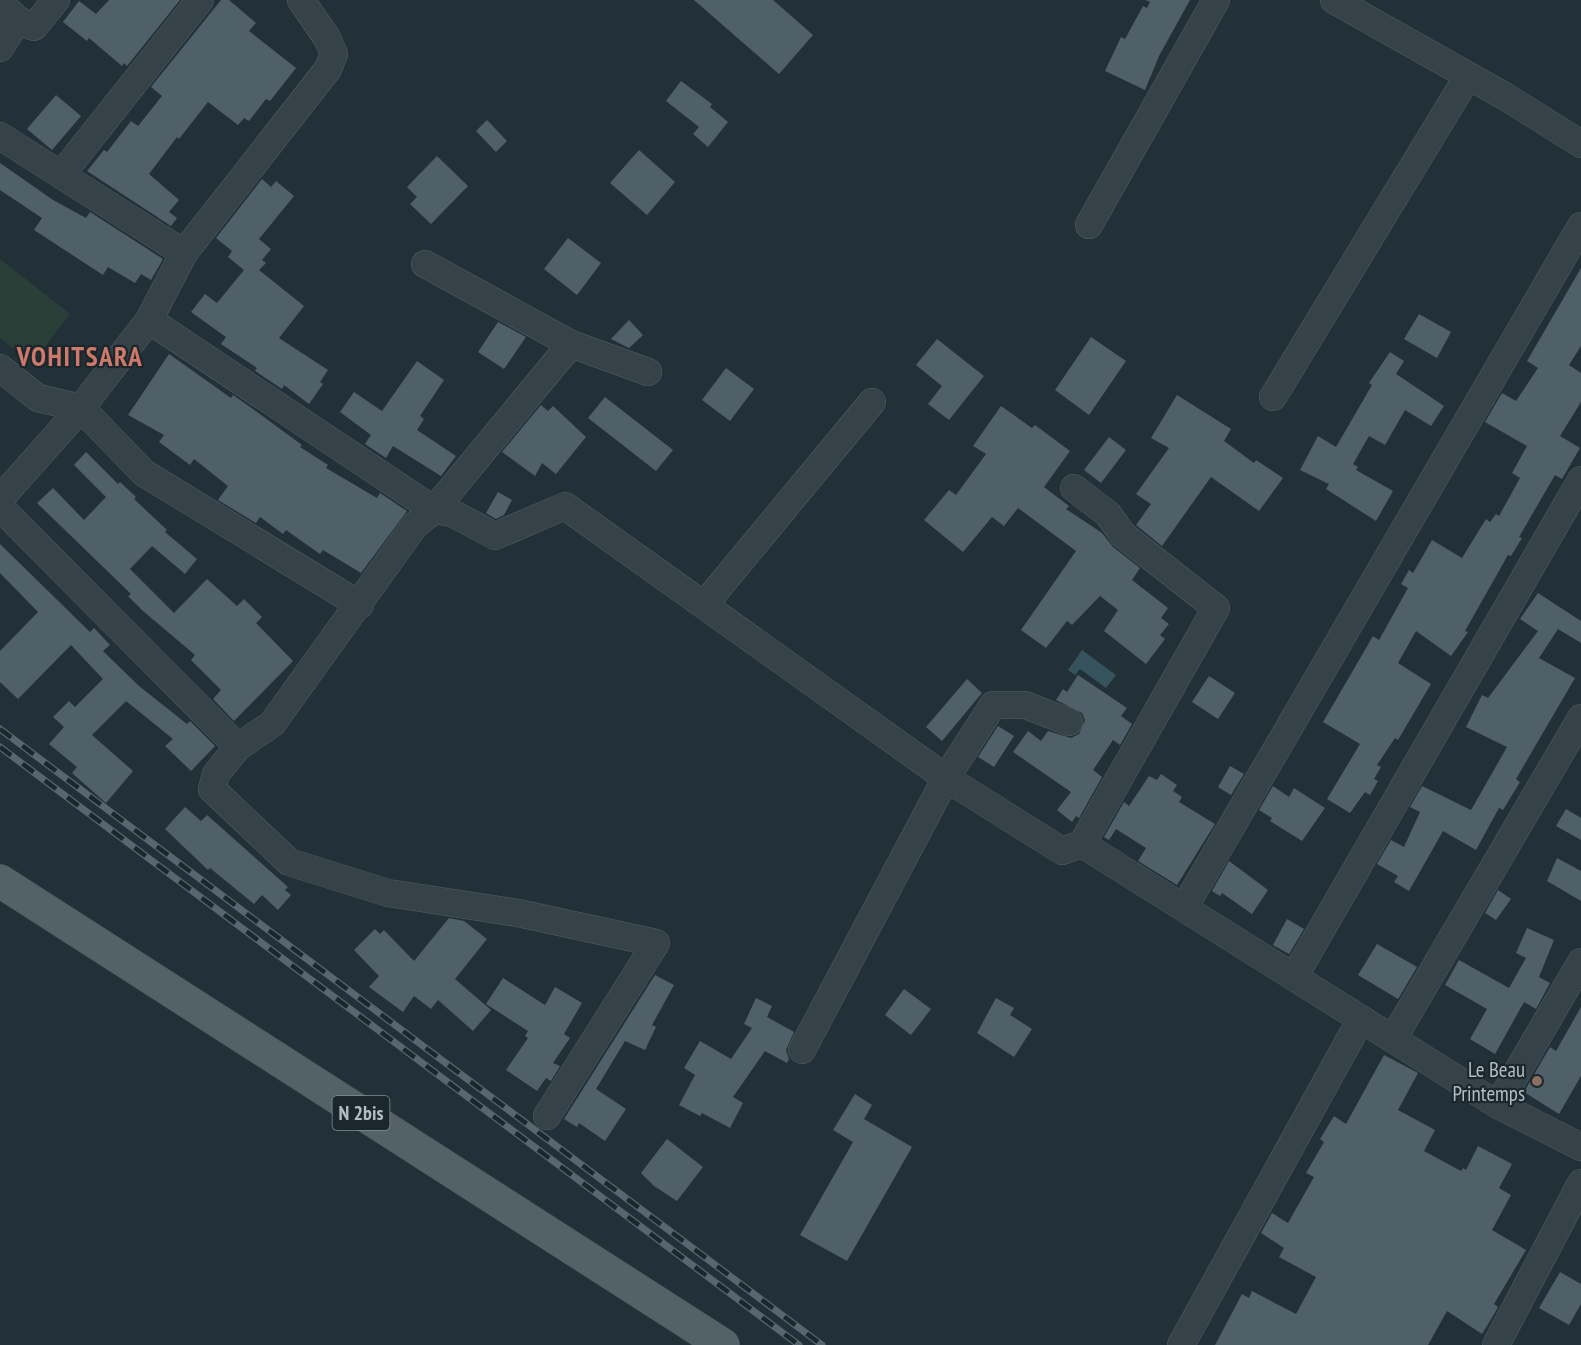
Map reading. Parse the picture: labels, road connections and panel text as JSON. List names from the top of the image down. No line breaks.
{"streets":{"main road":["N 2bis"]},"districts":["VOHITSARA"],"places":["Le Beau Printemps"]}
